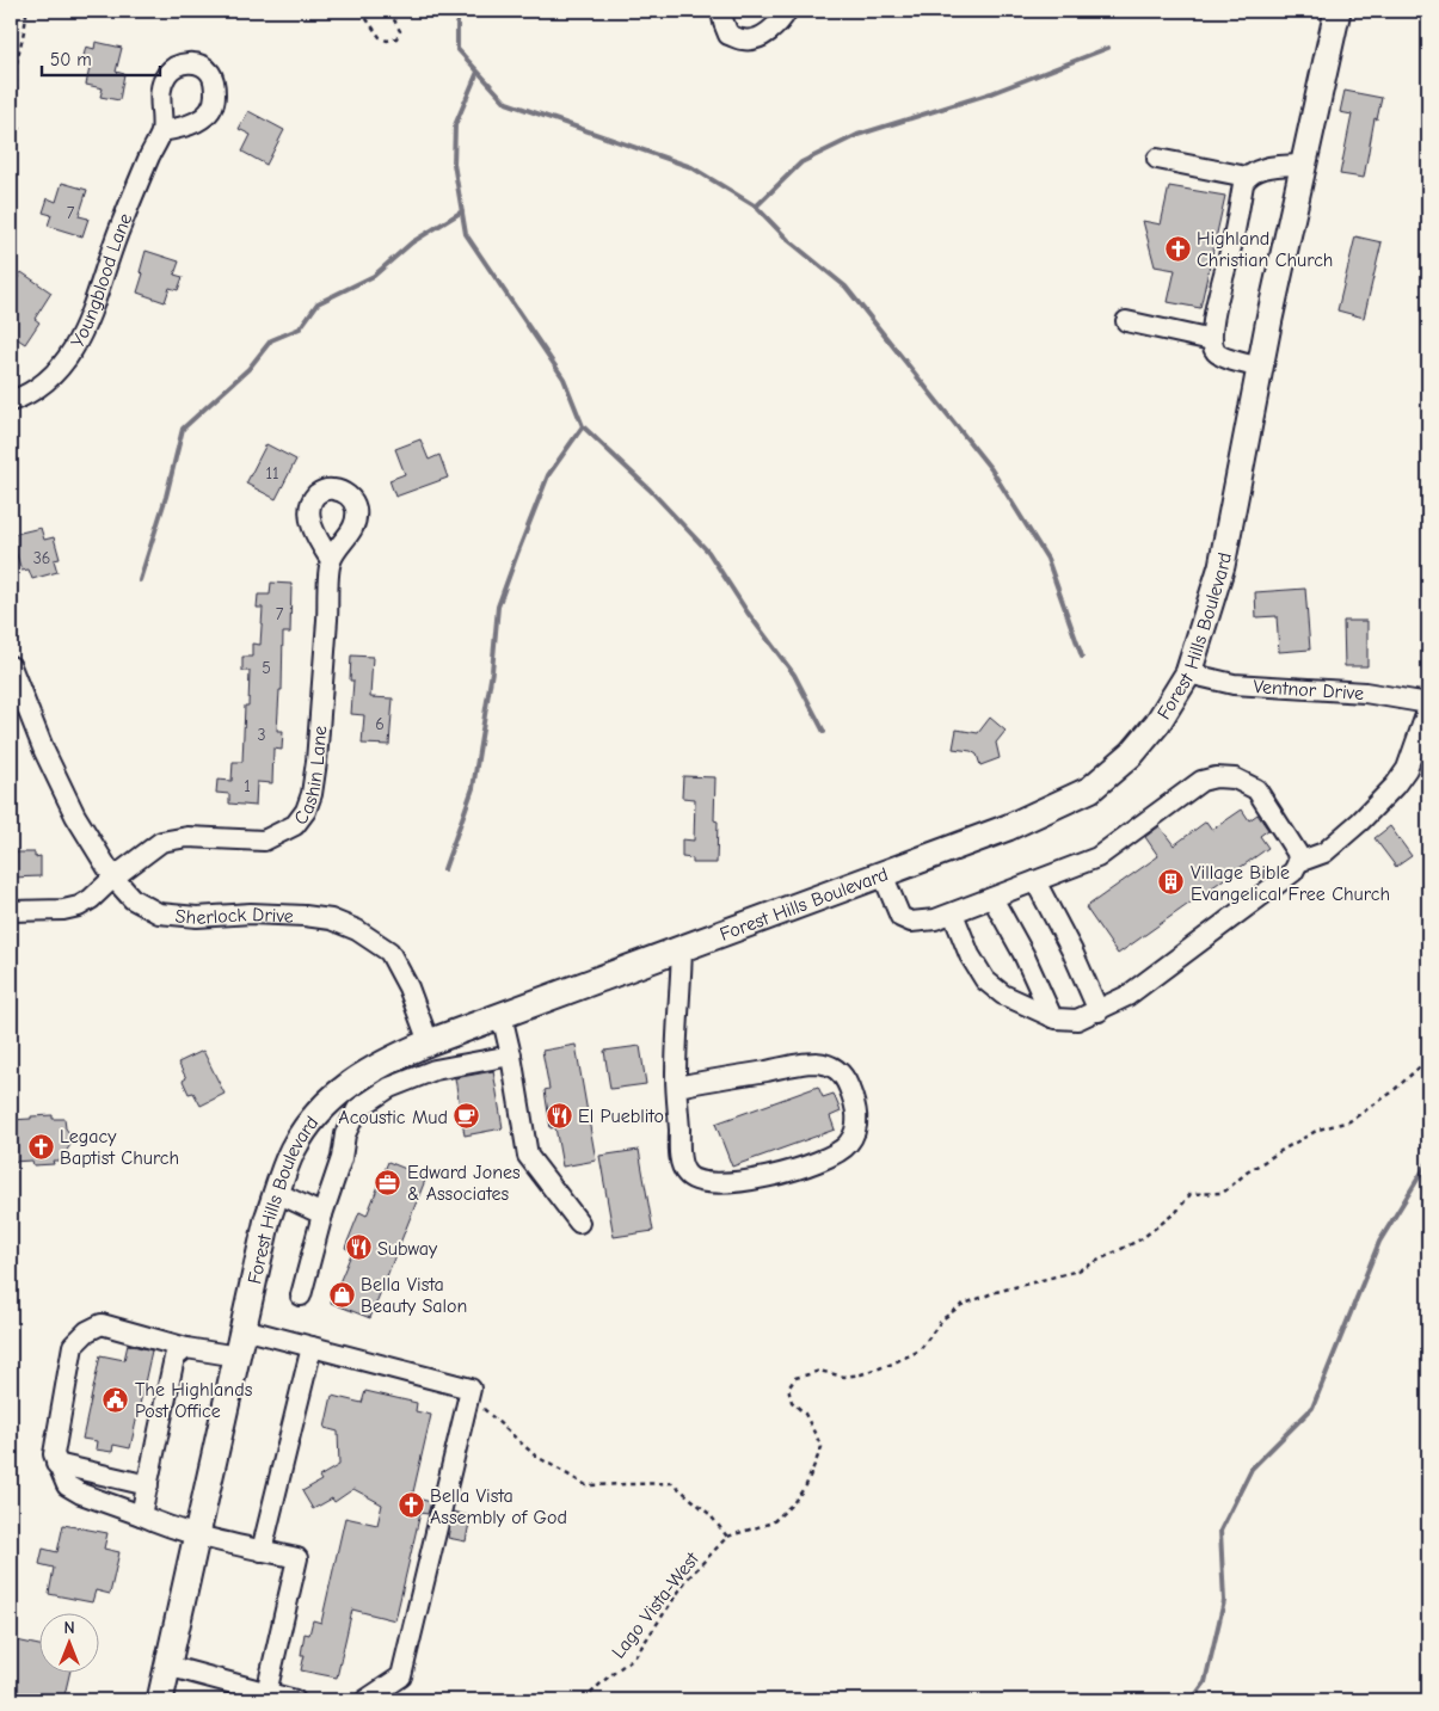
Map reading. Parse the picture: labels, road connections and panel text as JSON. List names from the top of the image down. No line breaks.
{"streets":{"main road":["Forest Hills Boulevard"],"street":["Youngblood Lane","Ventnor Drive","Cashin Lane","Sherlock Drive"],"path":["Lago Vista-West"]},"crossings":[["Forest Hills Boulevard","Ventnor Drive"],["Forest Hills Boulevard","Sherlock Drive"],["Cashin Lane","Sherlock Drive"]],"places":{"church":["Highland Christian Church","Legacy Baptist Church","Bella Vista Assembly of God"],"building":["Village Bible Evangelical Free Church"],"restaurant":["El Pueblito","Subway"],"cafe":["Acoustic Mud"],"office":["Edward Jones & Associates"],"shop":["Bella Vista Beauty Salon"],"public building":["The Highlands Post Office"]},"house_numbers":["7","11","36","7","5","6","3","1"],"scale_bar":"50 m","north":"top"}
